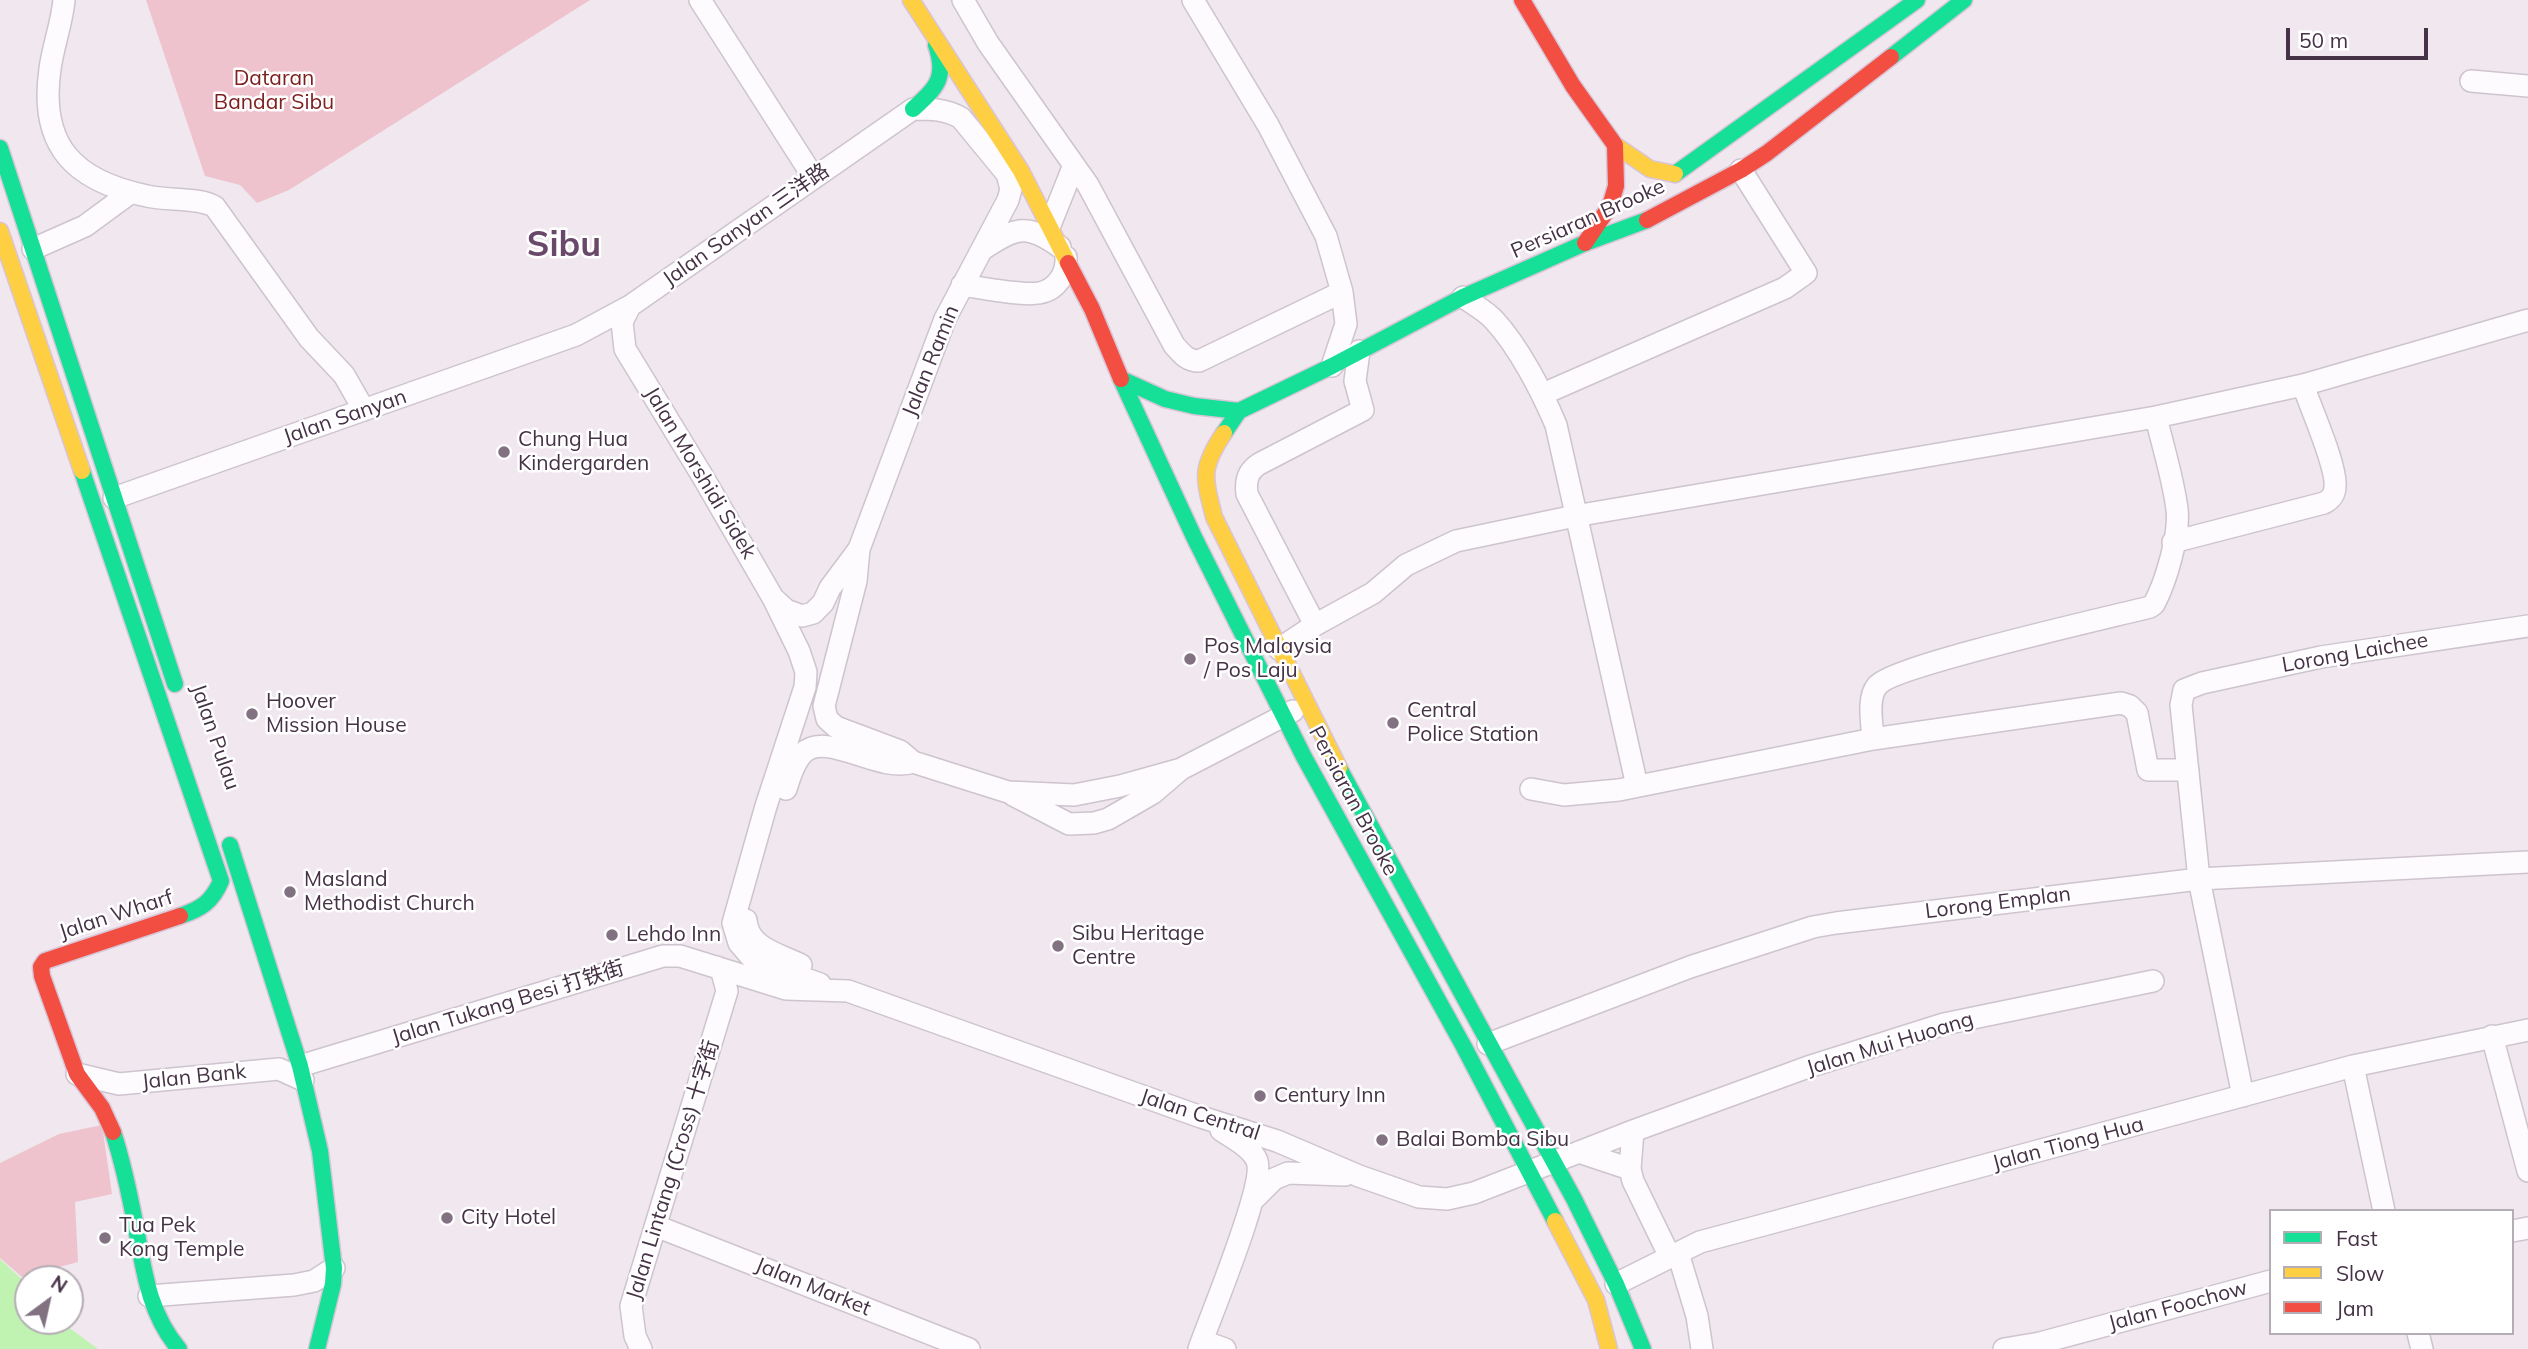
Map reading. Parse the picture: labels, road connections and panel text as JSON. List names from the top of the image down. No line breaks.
{"streets":{"main road":["Persiaran Brooke","Jalan Pulau","Jalan Wharf"],"street":["Jalan Sanyan 三洋路","Jalan Ramin","Jalan Sanyan","Jalan Morshidi Sidek","Lorong Laichee","Lorong Emplan","Jalan Tukang Besi 打铁街","Jalan Mui Huoang","Jalan Bank","Jalan Central","Jalan Tiong Hua","Jalan Lintang (Cross) 十字街","Jalan Market","Jalan Foochow"]},"crossings":[["Persiaran Brooke","Lorong Emplan"],["Persiaran Brooke","Jalan Mui Huoang"],["Persiaran Brooke","Jalan Central"],["Persiaran Brooke","Jalan Tiong Hua"],["Jalan Sanyan 三洋路","Jalan Ramin"],["Jalan Sanyan 三洋路","Jalan Sanyan"],["Jalan Ramin","Jalan Morshidi Sidek"],["Jalan Sanyan","Jalan Pulau"],["Jalan Morshidi Sidek","Jalan Tukang Besi 打铁街"],["Jalan Morshidi Sidek","Jalan Central"],["Jalan Pulau","Jalan Wharf"],["Jalan Wharf","Jalan Bank"],["Jalan Tukang Besi 打铁街","Jalan Bank"],["Jalan Tukang Besi 打铁街","Jalan Central"],["Jalan Tukang Besi 打铁街","Jalan Lintang (Cross) 十字街"],["Jalan Mui Huoang","Jalan Central"],["Jalan Lintang (Cross) 十字街","Jalan Market"]],"districts":["Sibu"],"parks":["Dataran Bandar Sibu"],"places":["Chung Hua Kindergarden","Pos Malaysia / Pos Laju","Hoover Mission House","Central Police Station","Masland Methodist Church","Lehdo Inn","Sibu Heritage Centre","Century Inn","Balai Bomba Sibu","City Hotel","Tua Pek Kong Temple"],"legend":["Fast","Slow","Jam"],"scale_bar":"50 m","north":"top right"}
